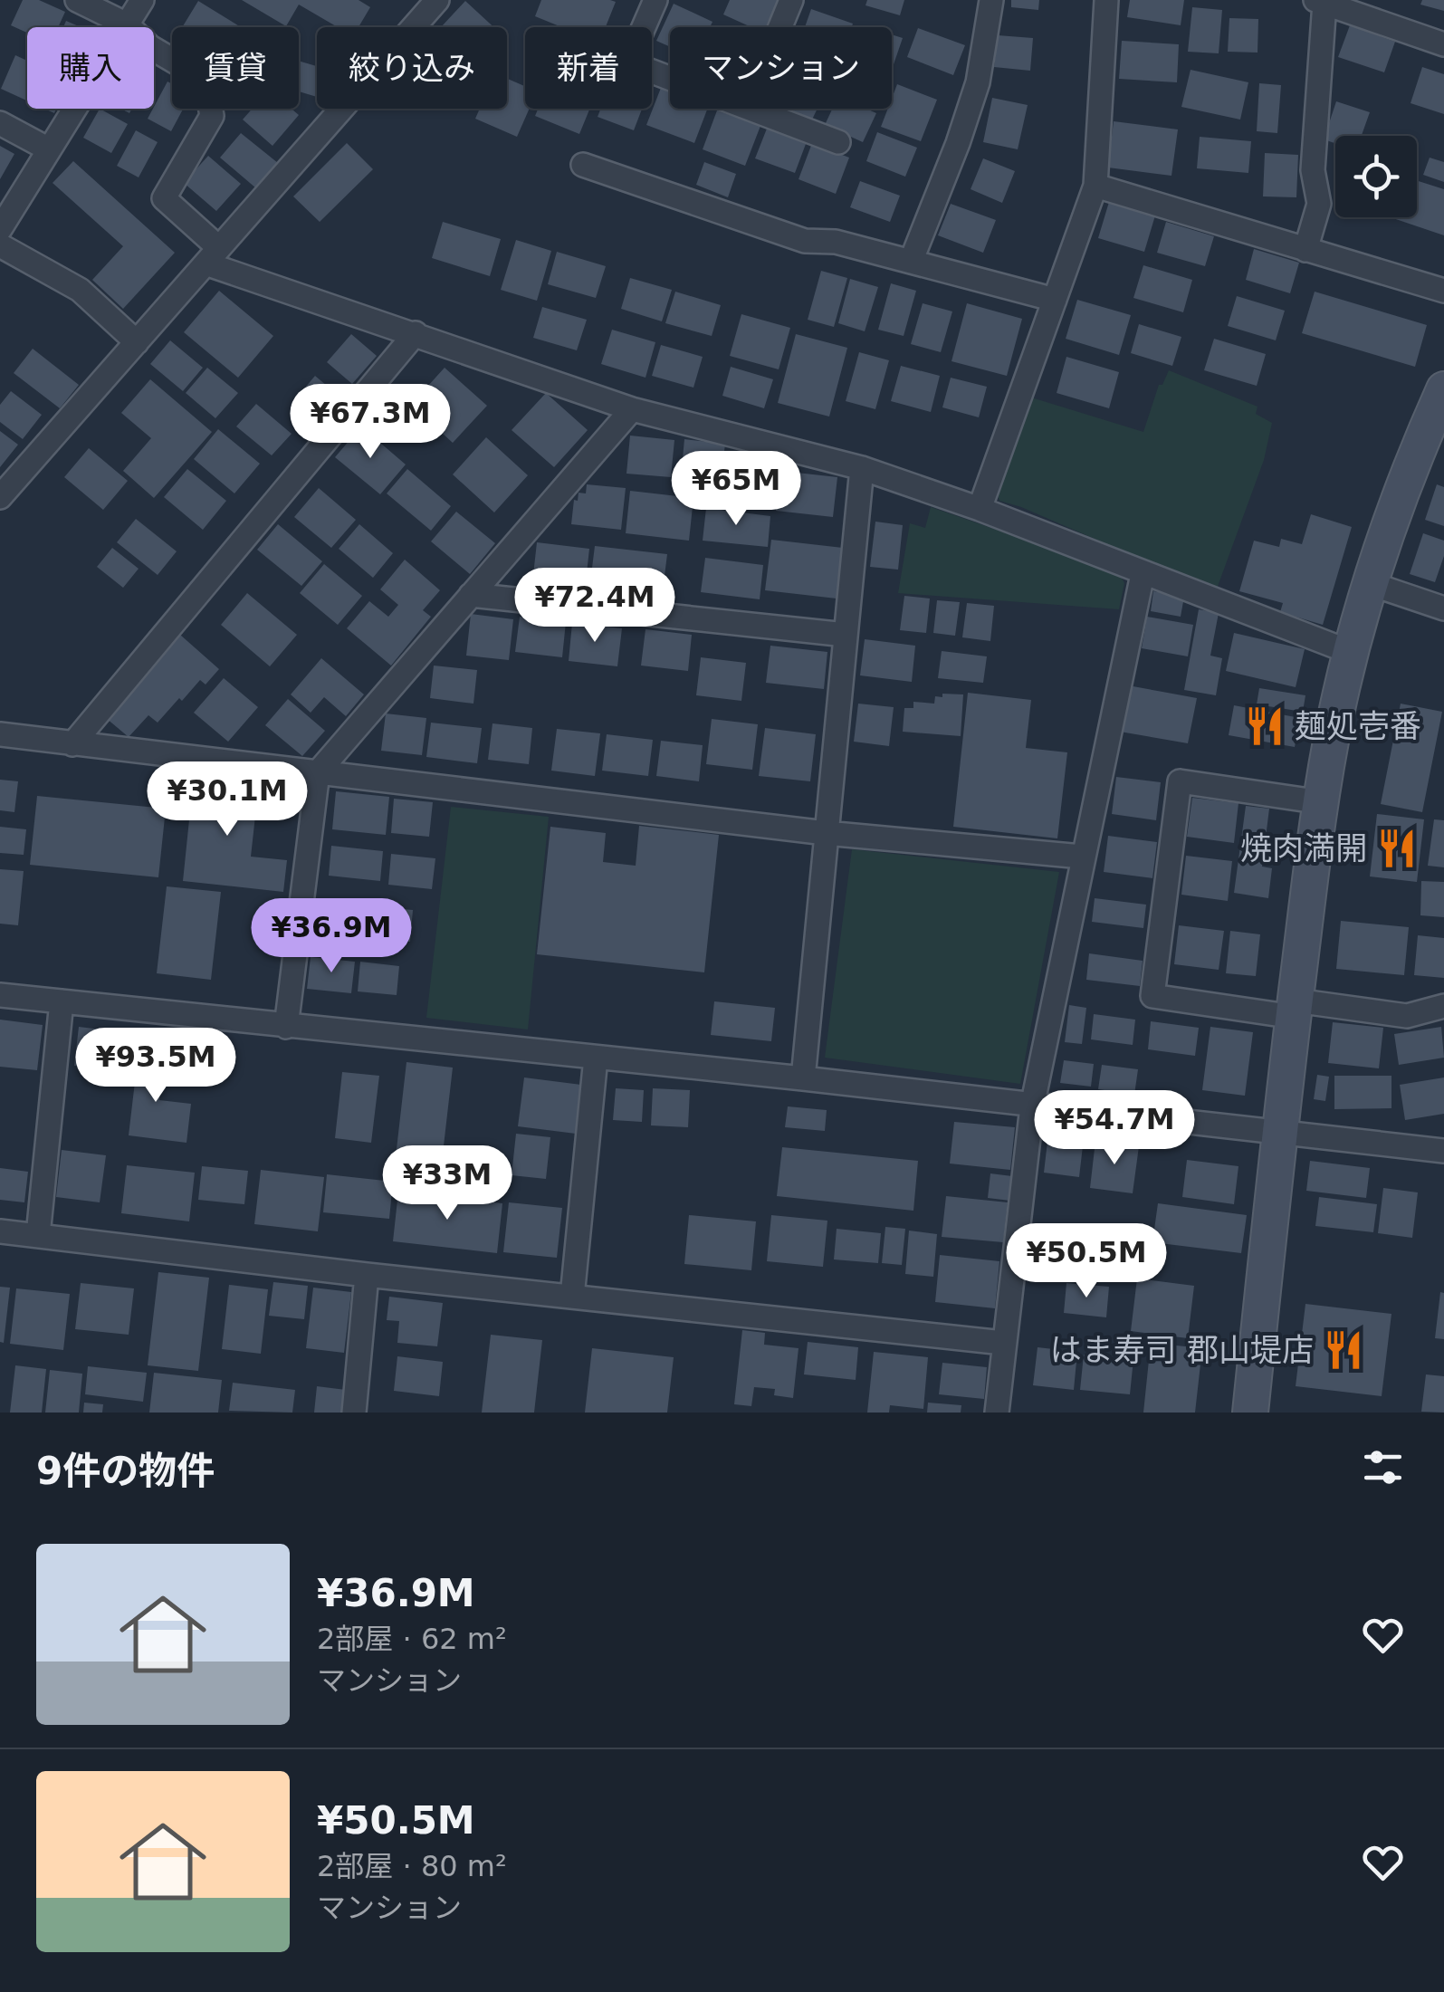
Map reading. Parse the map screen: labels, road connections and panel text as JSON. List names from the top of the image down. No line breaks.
{"places":{"restaurant":["麺処壱番","焼肉満開","はま寿司 郡山堤店"]},"page":{"chip":["購入","賃貸","絞り込み","新着","マンション"],"price":["¥67.3M","¥65M","¥72.4M","¥30.1M","¥36.9M","¥93.5M","¥54.7M","¥33M","¥50.5M"],"heading":"9件の物件","list":[{"name":"¥36.9M","note":"2部屋 · 62 m² · マンション"},{"name":"¥50.5M","note":"2部屋 · 80 m² · マンション"}]}}
